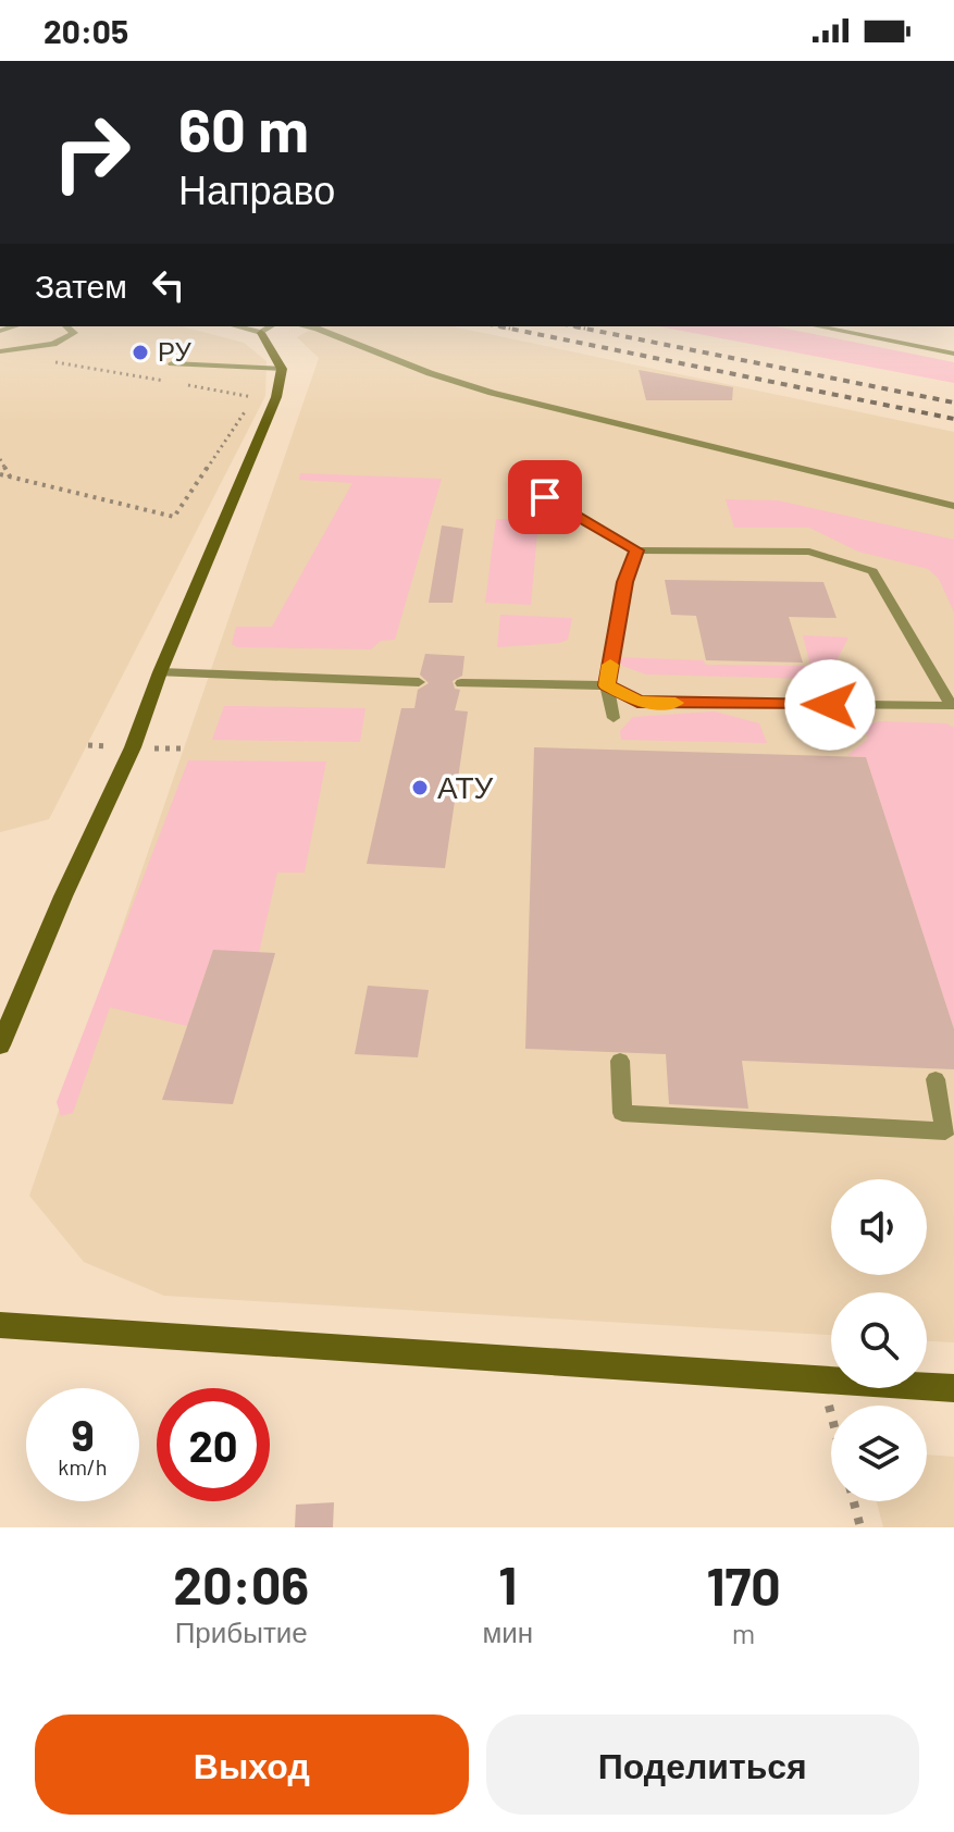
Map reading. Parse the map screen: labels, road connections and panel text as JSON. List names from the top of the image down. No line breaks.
{"places":["РУ","АТУ"],"page":{"status":"20:05","turn":["60 m","Направо"],"then":"Затем","speed":"9 km/h","limit":"20","eta":["20:06","Прибытие","1","мин","170","m"],"buttons":["Выход","Поделиться"]}}
